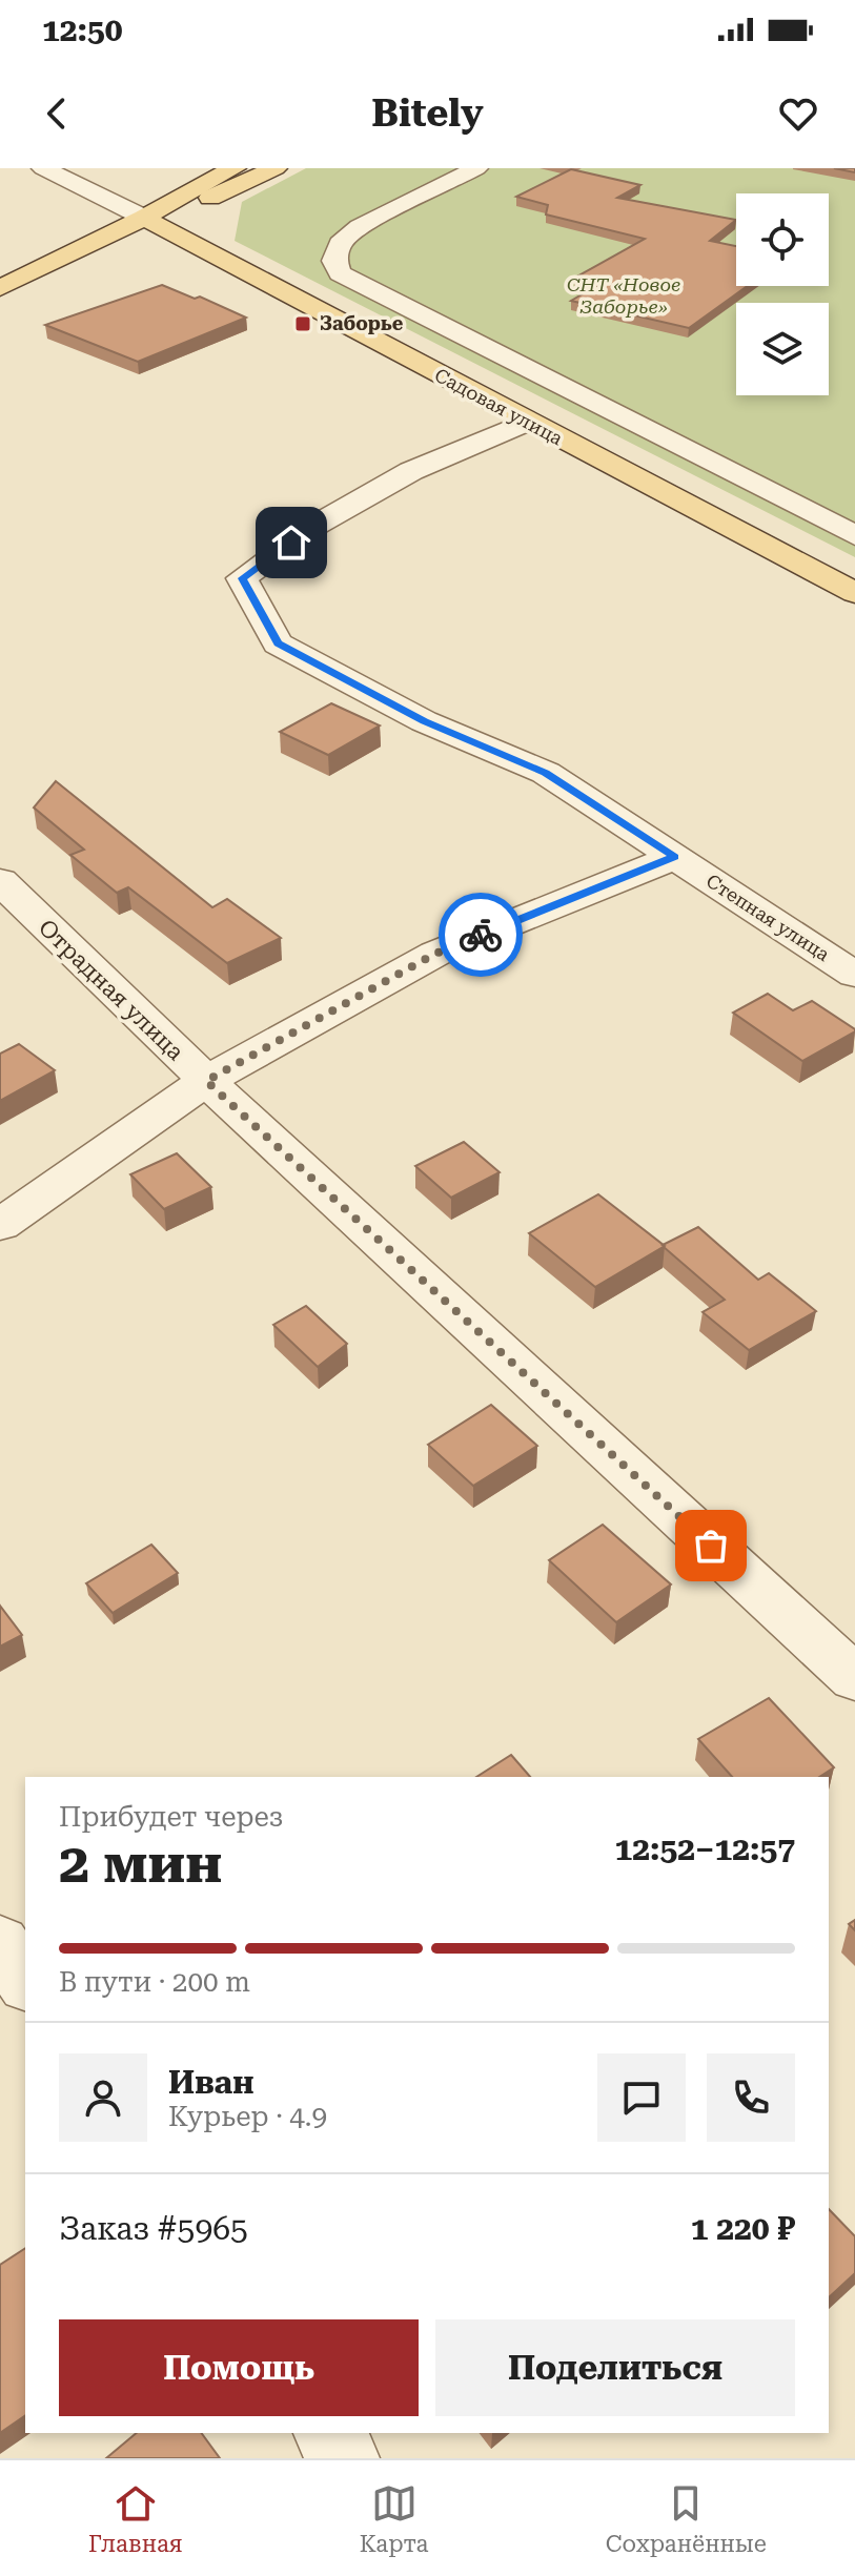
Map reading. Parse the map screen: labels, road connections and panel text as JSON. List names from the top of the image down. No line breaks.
{"streets":{"main road":["Садовая улица"],"street":["Степная улица","Отрадная улица"]},"crossings":[["Садовая улица","Степная улица"]],"parks":["СНТ «Новое Заборье»"],"places":{"transit":["Заборье"]},"page":{"status":"12:50","header":"Bitely","heading":["2 мин","Прибудет через","12:52–12:57"],"panel":["Иван","Курьер · 4.9","Заказ #5965","1 220 ₽"],"bar":"В пути · 200 m","buttons":["Помощь","Поделиться"],"tabs":["Главная","Карта","Сохранённые"]}}
